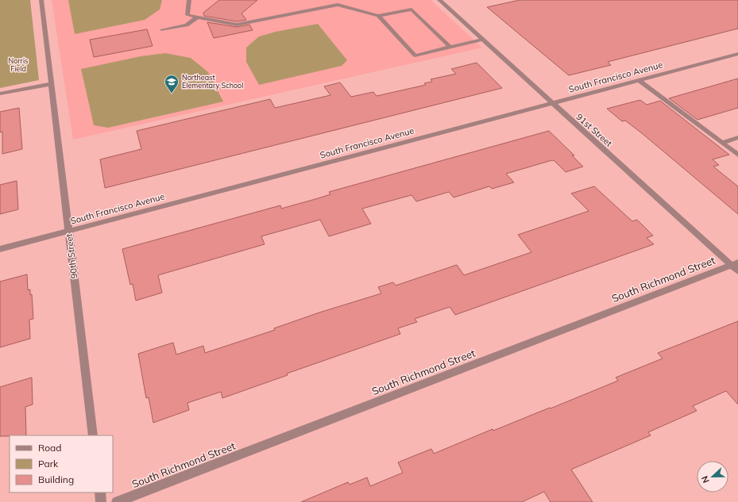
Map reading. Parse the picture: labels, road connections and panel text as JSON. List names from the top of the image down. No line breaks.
{"streets":{"street":["South Francisco Avenue","91st Street","90th Street","South Richmond Street"]},"crossings":[["South Francisco Avenue","91st Street"],["South Francisco Avenue","90th Street"],["91st Street","South Richmond Street"]],"parks":["Norris Field"],"places":{"school or university":["Northeast Elementary School"]},"legend":["Road","Park","Building"],"north":"left"}
